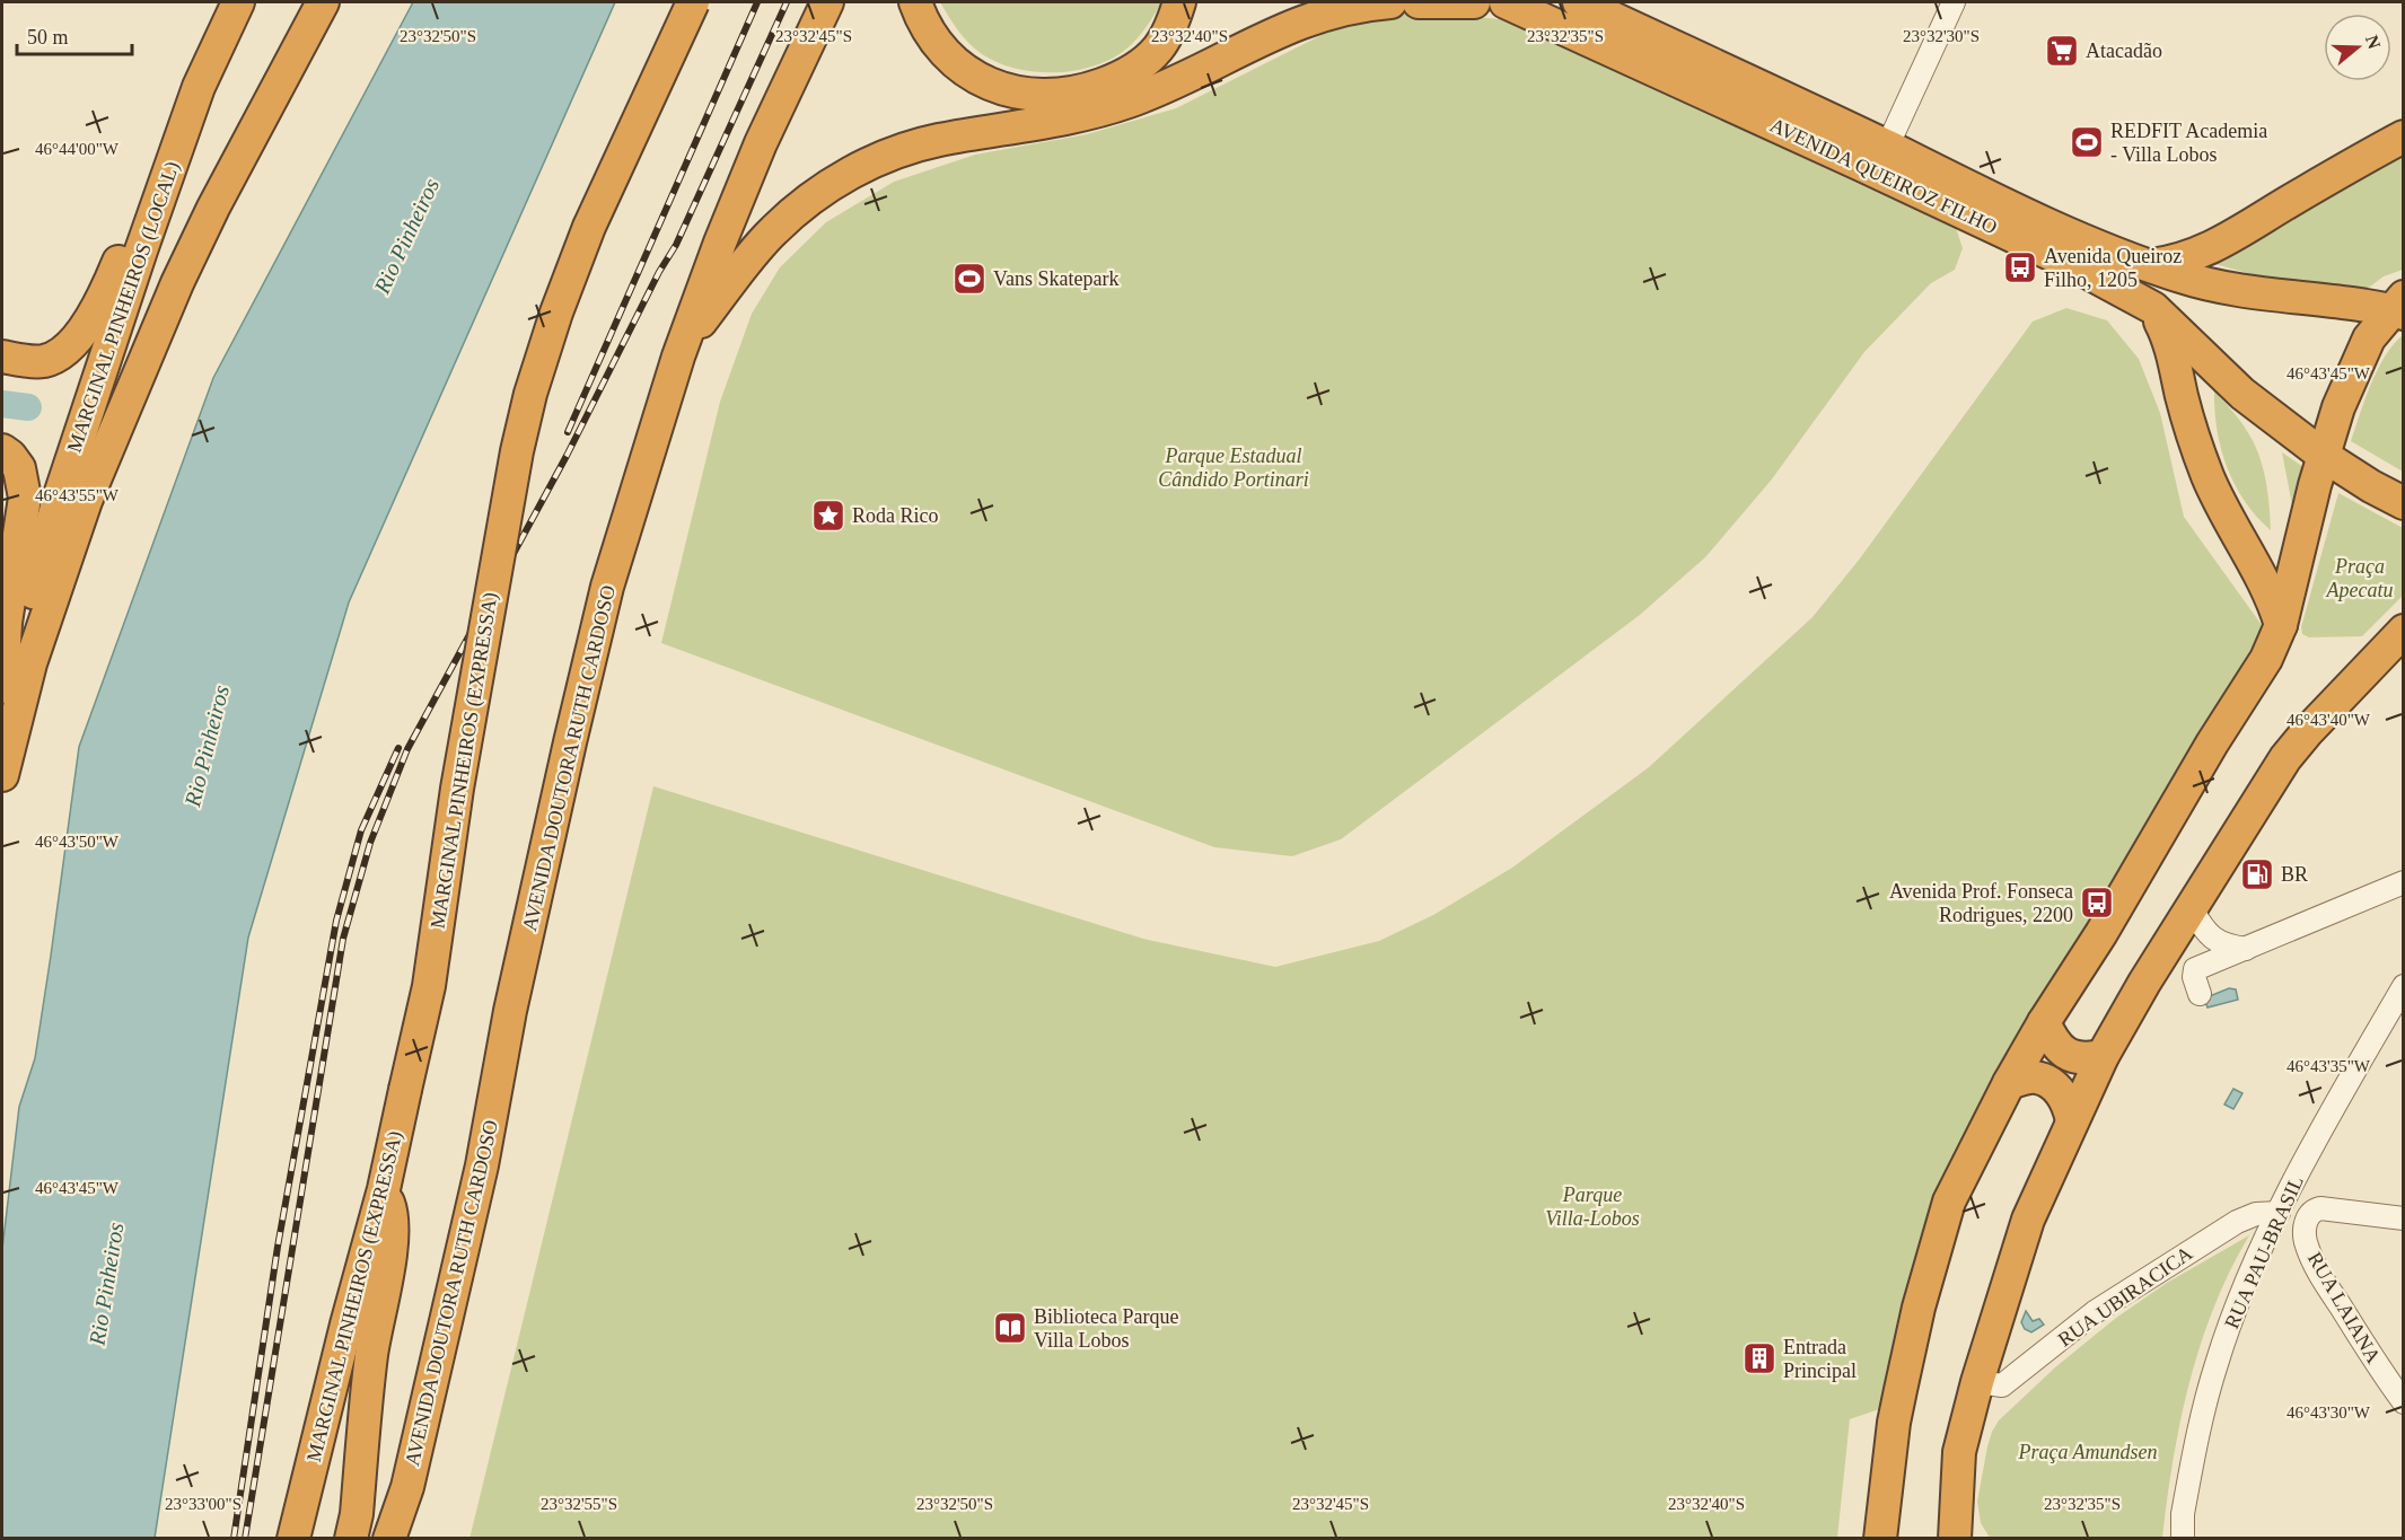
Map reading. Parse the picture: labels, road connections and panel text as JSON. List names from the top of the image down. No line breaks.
{"streets":{"highway":["AVENIDA QUEIROZ FILHO","MARGINAL PINHEIROS (LOCAL)","AVENIDA DOUTORA RUTH CARDOSO","MARGINAL PINHEIROS (EXPRESSA)"],"street":["RUA PAU-BRASIL","RUA UBIRACICA","RUA LAIANA"]},"crossings":[["RUA PAU-BRASIL","RUA UBIRACICA"]],"water":["Rio Pinheiros"],"parks":["Parque Estadual Cândido Portinari","Praça Apecatu","Parque Villa-Lobos","Praça Amundsen"],"places":{"supermarket":["Atacadão"],"sports":["REDFIT Academia - Villa Lobos","Vans Skatepark"],"bus stop":["Avenida Queiroz Filho, 1205","Avenida Prof. Fonseca Rodrigues, 2200"],"place":["Roda Rico"],"fuel station":["BR"],"library":["Biblioteca Parque Villa Lobos"],"building":["Entrada Principal"]},"scale_bar":"50 m","north":"right","coordinates":["23°32'50\"S","23°32'45\"S","23°32'40\"S","23°32'35\"S","23°32'30\"S","46°44'00\"W","46°43'45\"W","46°43'55\"W","46°43'40\"W","46°43'50\"W","46°43'35\"W","46°43'30\"W","23°33'00\"S","23°32'55\"S"]}
